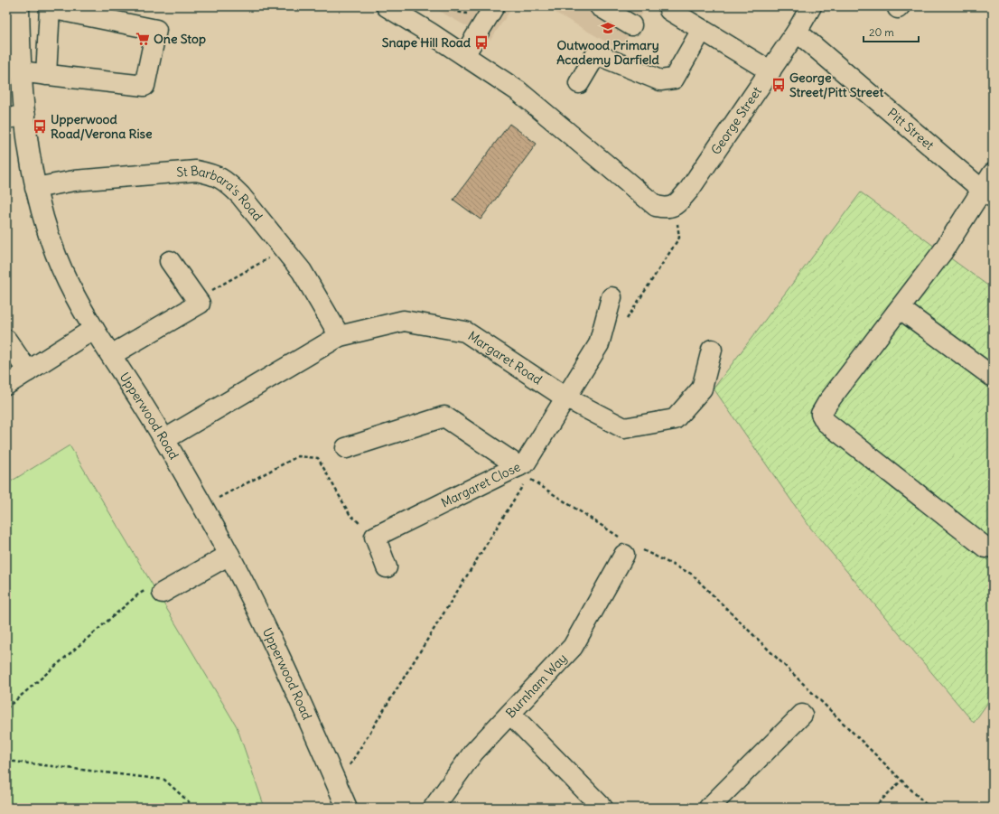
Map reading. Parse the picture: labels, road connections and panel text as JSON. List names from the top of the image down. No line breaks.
{"streets":{"street":["George Street","Pitt Street","St Barbara's Road","Margaret Road","Upperwood Road","Margaret Close","Burnham Way"]},"crossings":[["George Street","Pitt Street"],["St Barbara's Road","Margaret Road"],["St Barbara's Road","Upperwood Road"],["Margaret Road","Upperwood Road"],["Margaret Road","Margaret Close"]],"places":{"school or university":["Outwood Primary Academy Darfield"],"supermarket":["One Stop"],"bus stop":["Snape Hill Road","George Street/Pitt Street","Upperwood Road/Verona Rise"]},"scale_bar":"20 m"}
